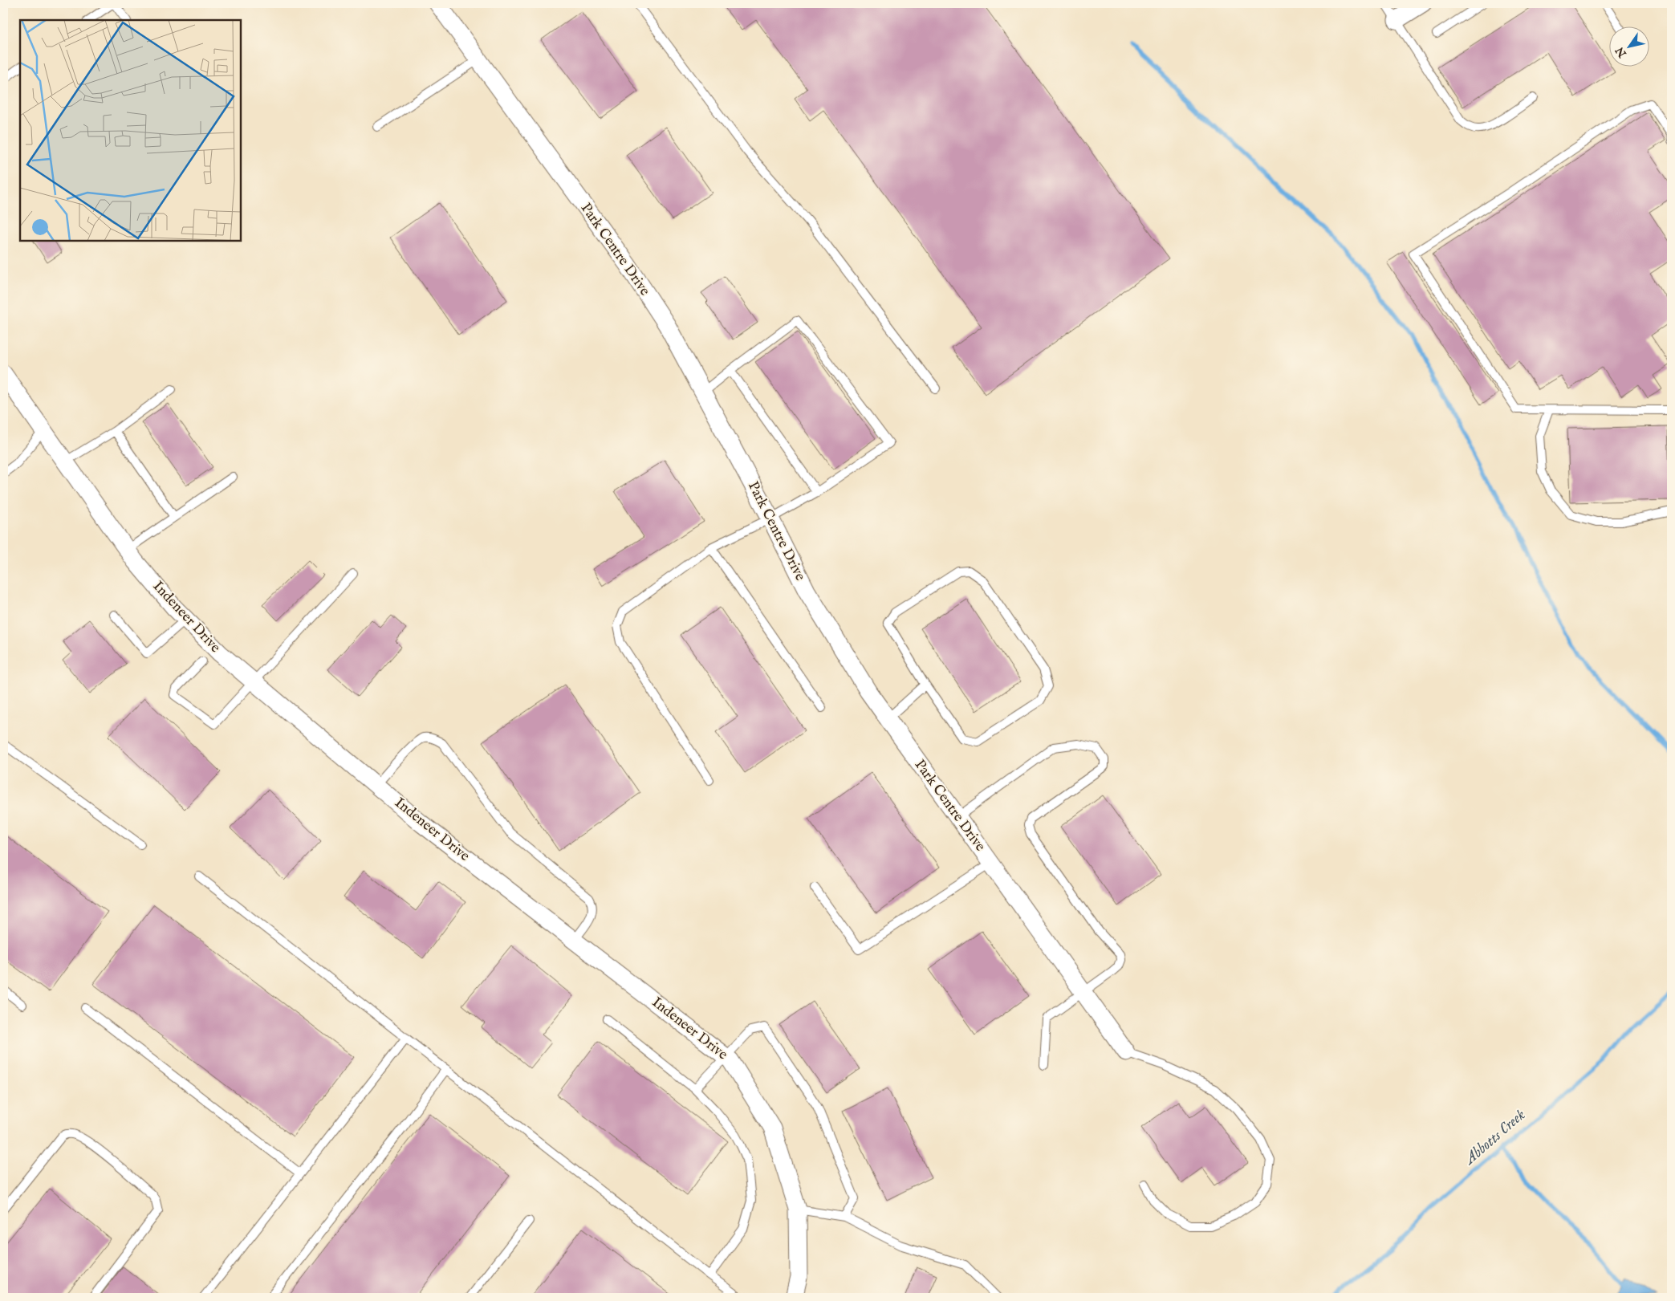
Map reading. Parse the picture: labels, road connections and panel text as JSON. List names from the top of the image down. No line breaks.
{"streets":{"street":["Park Centre Drive","Indeneer Drive"]},"water":["Abbotts Creek"],"north":"bottom left"}
